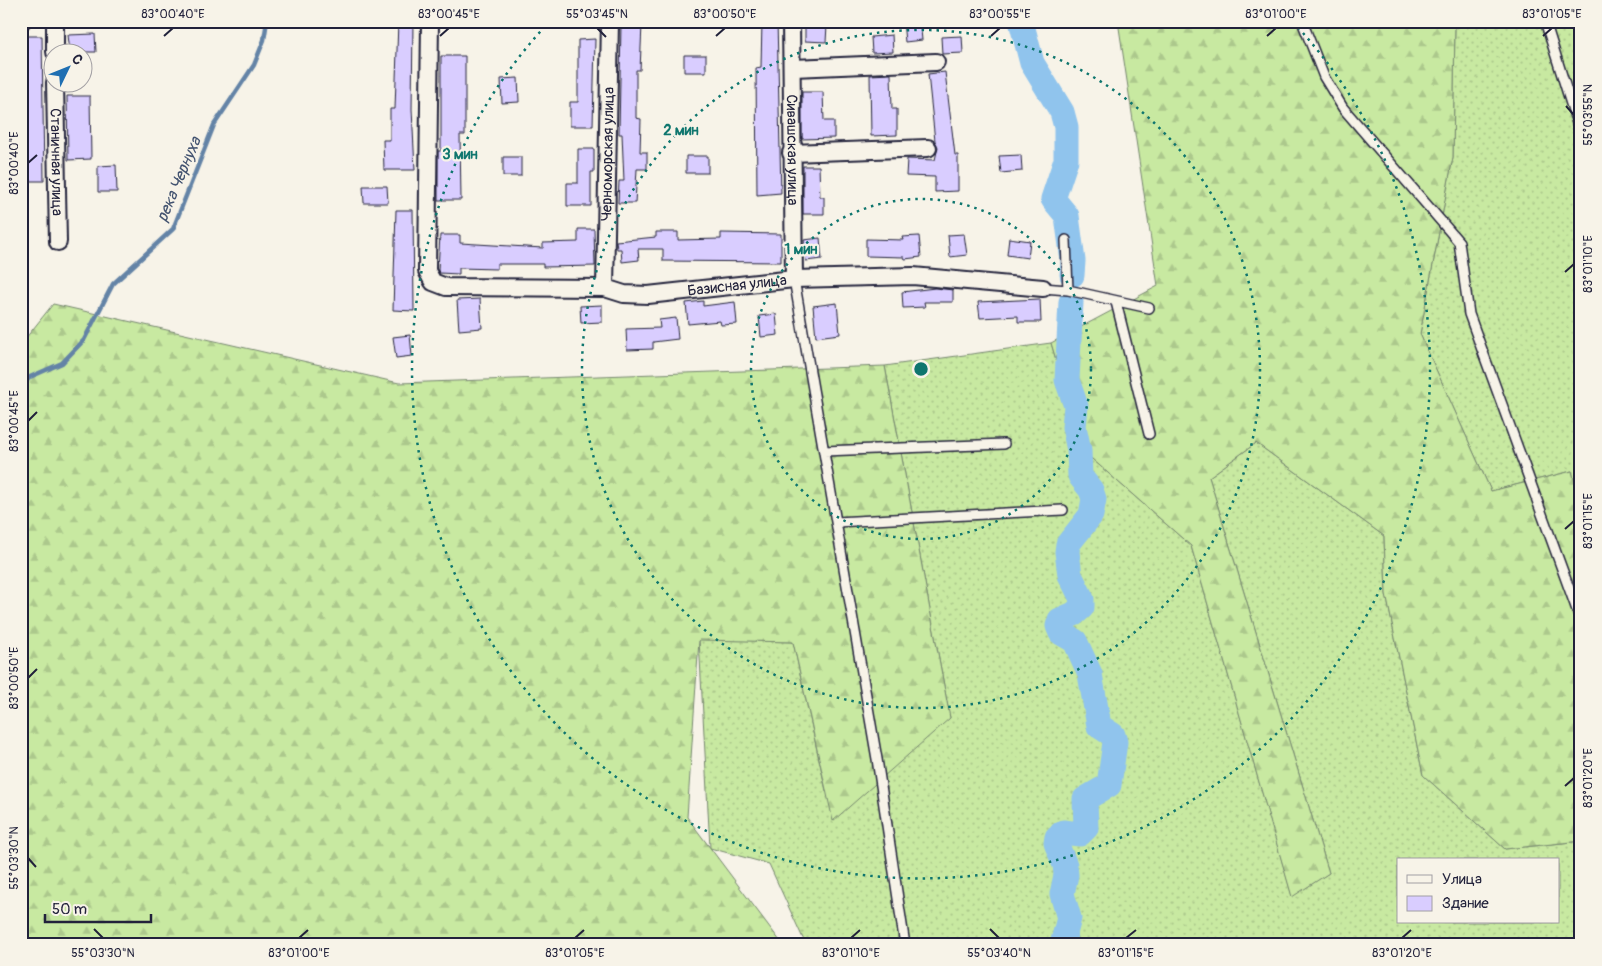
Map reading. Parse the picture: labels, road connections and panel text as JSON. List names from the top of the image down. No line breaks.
{"streets":{"street":["Сивашская улица","Черноморская улица","Станичная улица","Базисная улица"]},"crossings":[["Сивашская улица","Базисная улица"],["Черноморская улица","Базисная улица"]],"water":["река Чернуха"],"legend":["Улица","Здание"],"scale_bar":"50 m","north":"top right","coordinates":["83°00'40\"E","83°00'45\"E","55°03'45\"N","83°00'50\"E","83°00'55\"E","83°01'00\"E","83°01'05\"E","55°03'55\"N","83°01'10\"E","83°01'15\"E","83°01'20\"E","55°03'30\"N","55°03'40\"N"],"rings":["2 мин","3 мин","1 мин"]}
